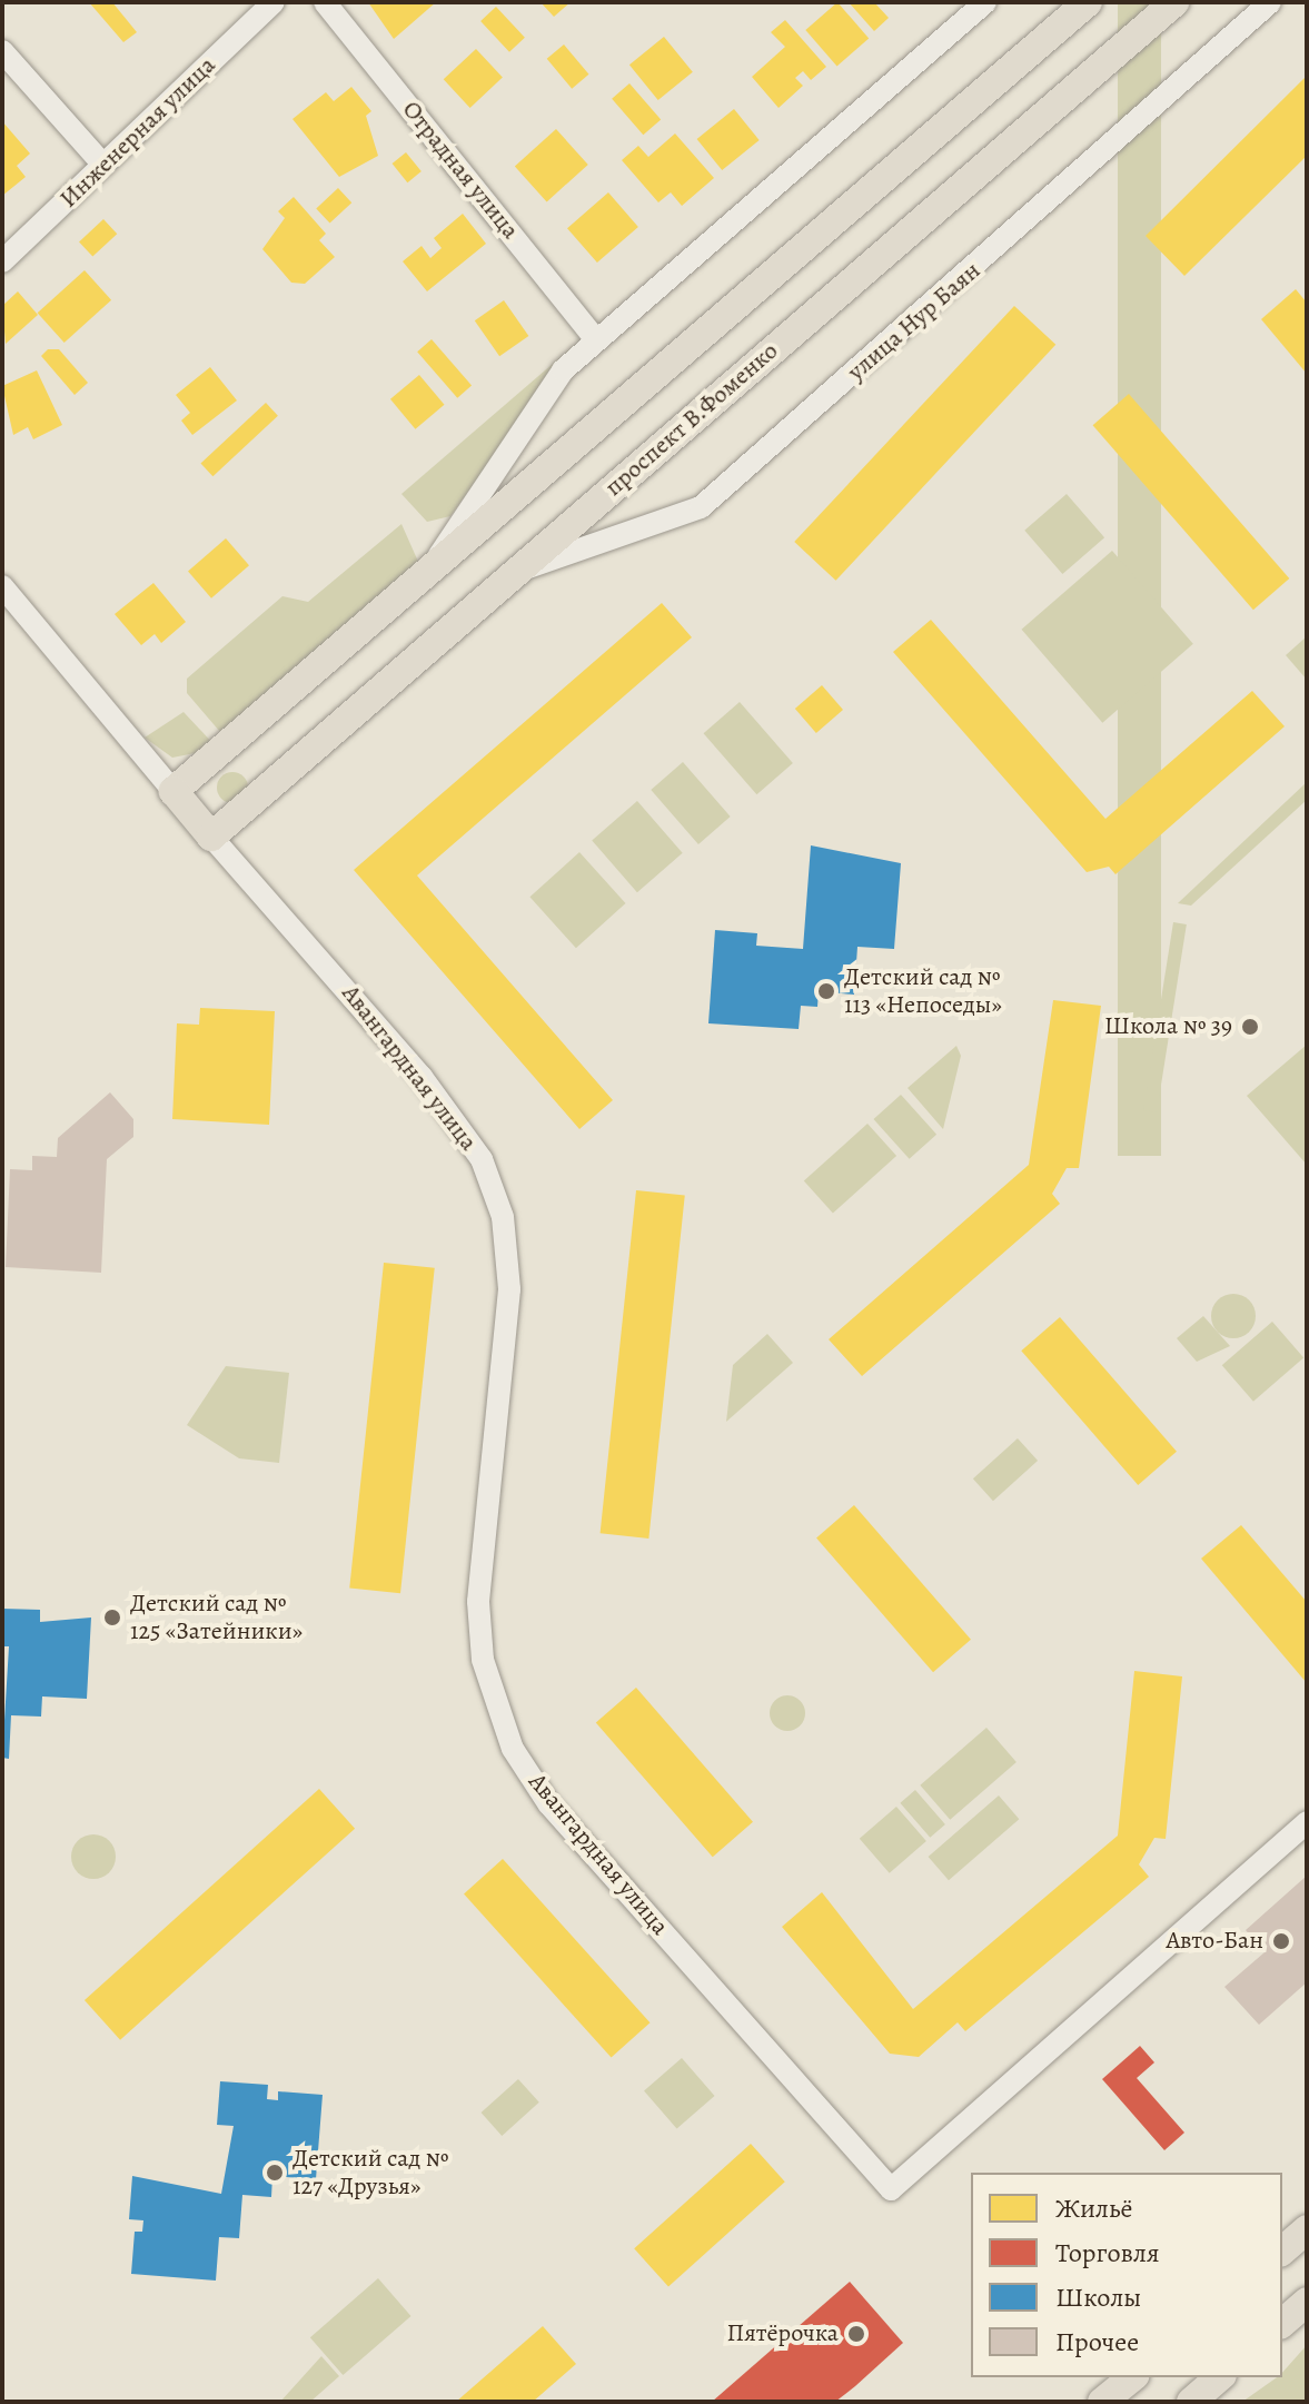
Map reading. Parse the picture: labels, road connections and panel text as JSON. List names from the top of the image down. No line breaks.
{"streets":{"main road":["проспект В.Фоменко"],"street":["Инженерная улица","Отрадная улица","улица Нур Баян","Авангардная улица"]},"crossings":[["улица Нур Баян","проспект В.Фоменко"],["проспект В.Фоменко","Авангардная улица"]],"places":["Детский сад № 113 «Непоседы»","Школа № 39","Детский сад № 125 «Затейники»","Авто-Бан","Детский сад № 127 «Друзья»","Пятёрочка"],"legend":["Жильё","Торговля","Школы","Прочее"]}
